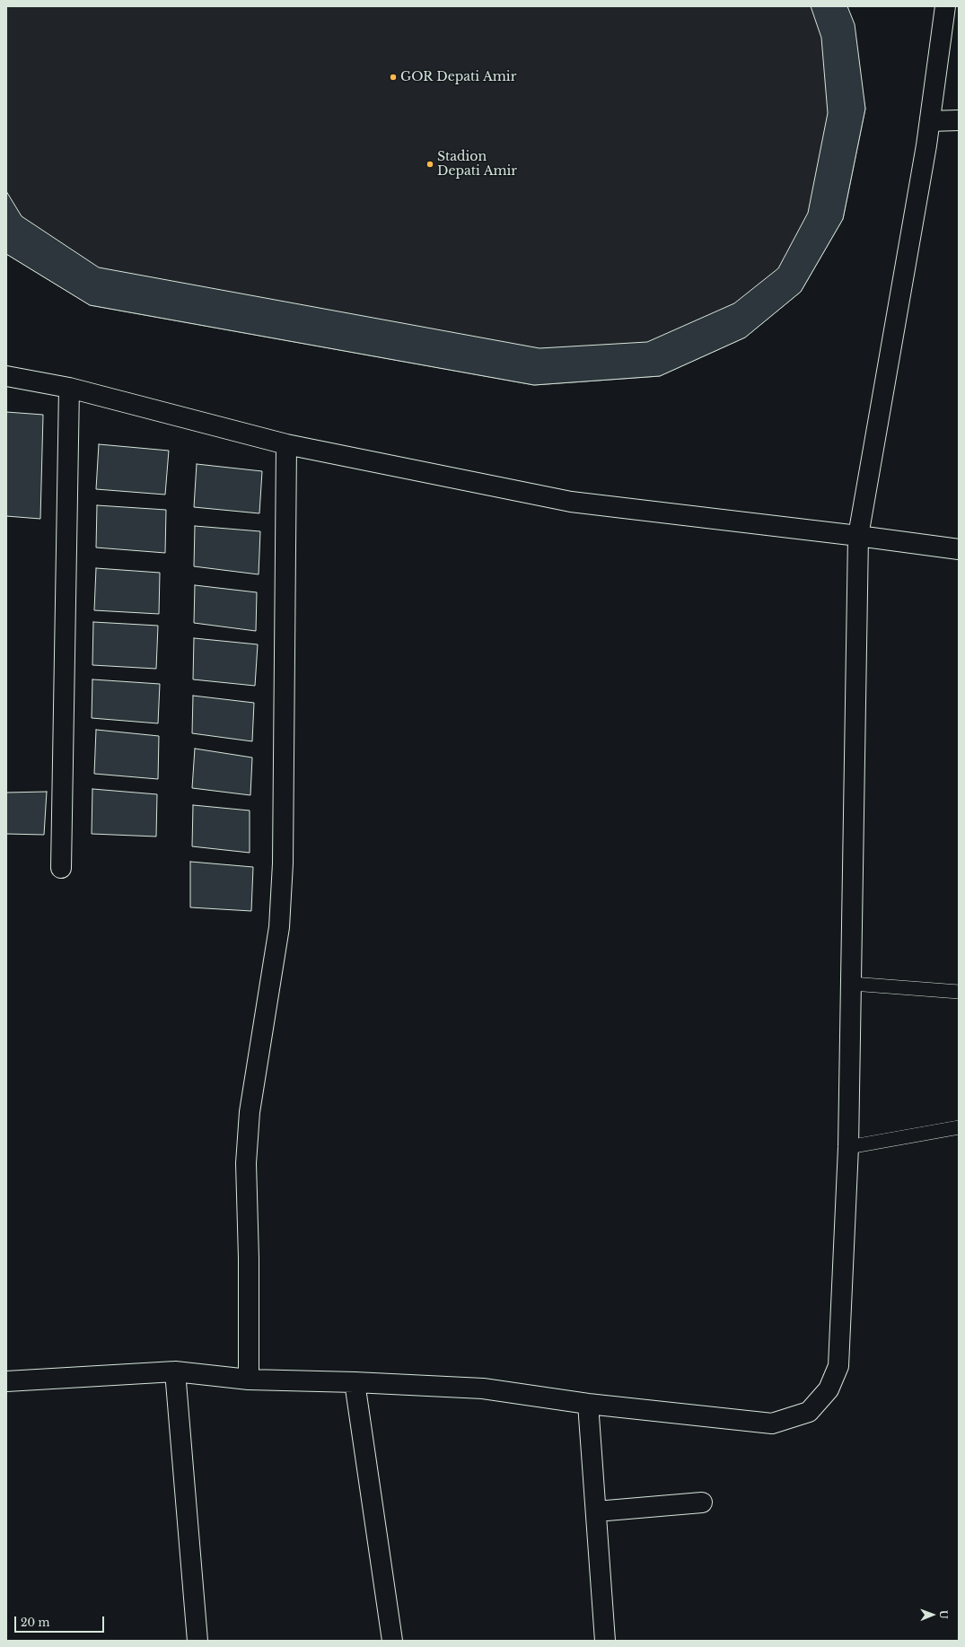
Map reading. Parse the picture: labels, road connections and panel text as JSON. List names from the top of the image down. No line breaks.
{"places":["GOR Depati Amir","Stadion Depati Amir"],"scale_bar":"20 m","north":"right"}
